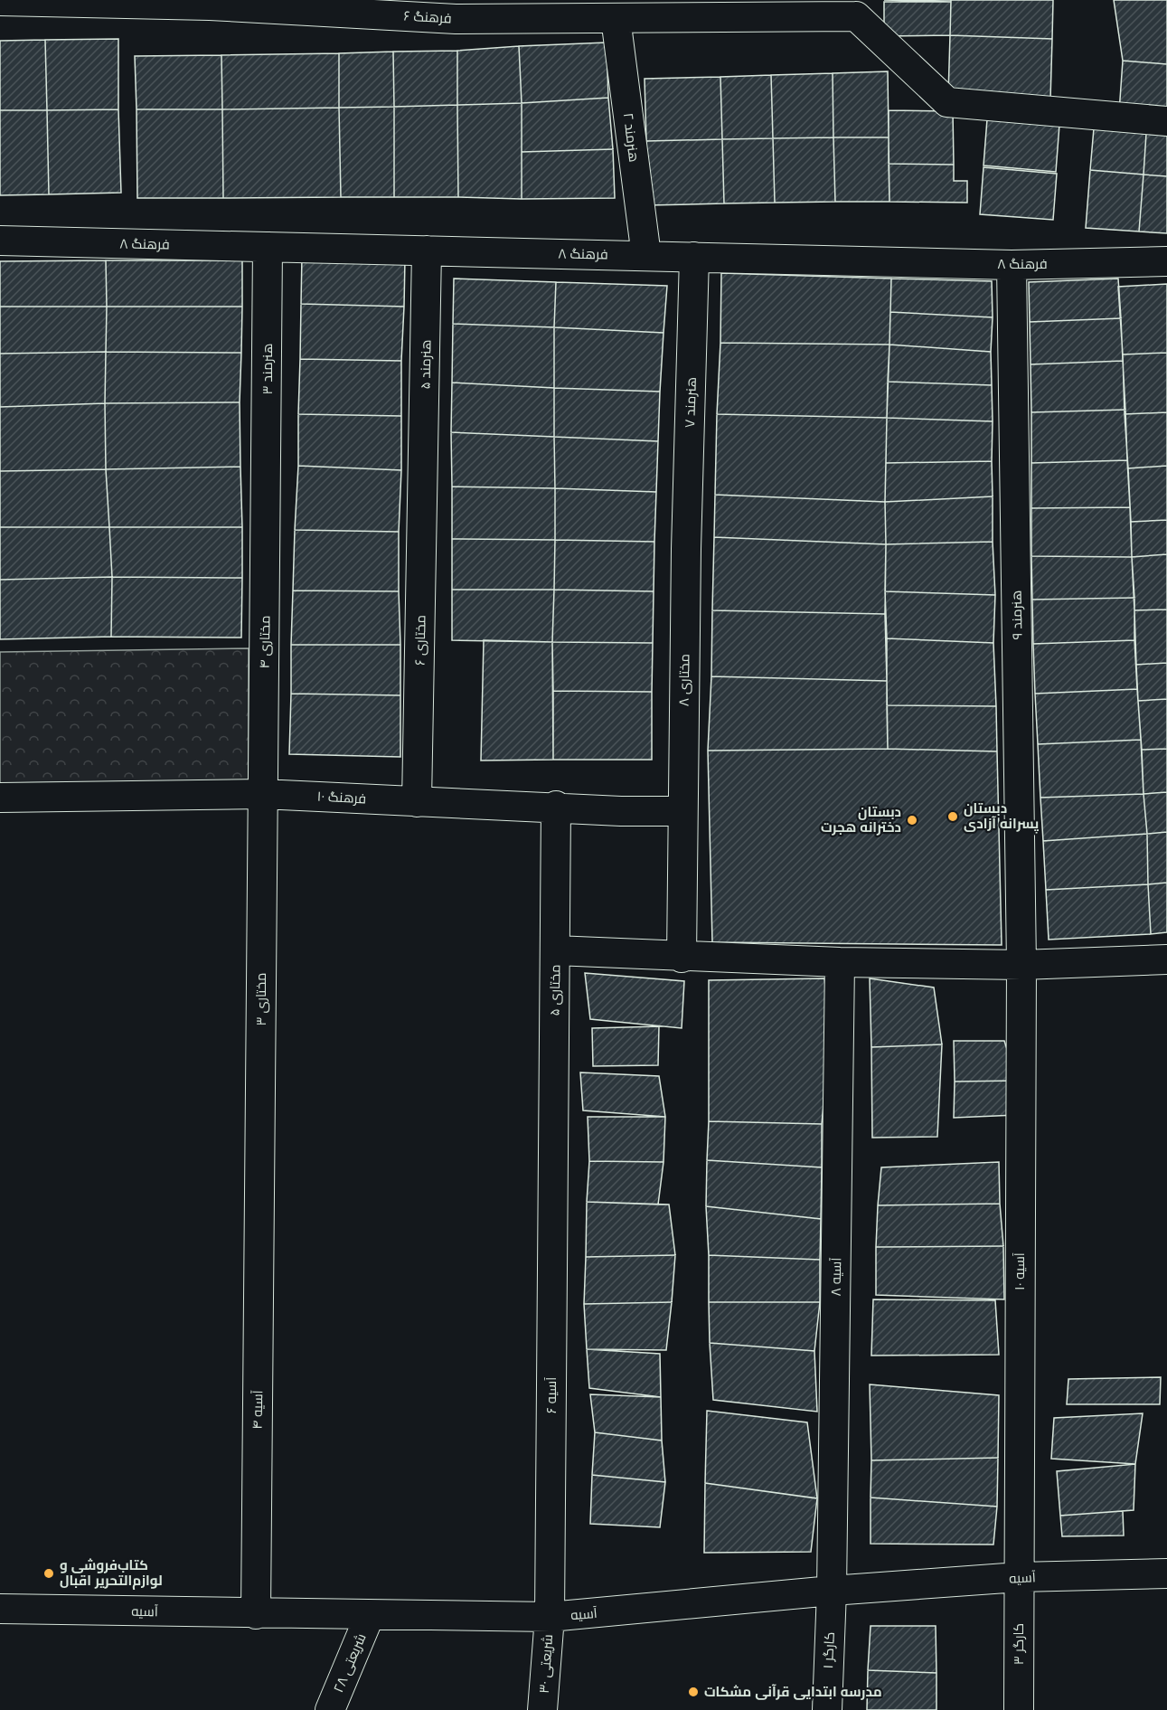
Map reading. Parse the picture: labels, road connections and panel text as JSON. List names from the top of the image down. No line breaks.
{"streets":{"street":["فرهنگ ۶","هنرمند ۲","فرهنگ ۸","هنرمند ۵","هنرمند ۳","هنرمند ۷","هنرمند ۹","مختاری ۶","مختاری ۴","مختاری ۸","فرهنگ ۱۰","مختاری ۵","مختاری ۳","آسیه ۱۰","آسیه ۸","آسیه ۶","آسیه ۴","آسیه","کارگر ۳","کارگر ۱","شریعتی ۲۸","شریعتی ۳۰"]},"crossings":[["فرهنگ ۶","هنرمند ۲"],["هنرمند ۲","فرهنگ ۸"],["فرهنگ ۸","هنرمند ۵"],["فرهنگ ۸","هنرمند ۳"],["فرهنگ ۸","هنرمند ۷"],["فرهنگ ۸","هنرمند ۹"],["هنرمند ۵","مختاری ۶"],["هنرمند ۳","مختاری ۴"],["هنرمند ۷","مختاری ۸"],["هنرمند ۹","آسیه ۱۰"],["مختاری ۶","فرهنگ ۱۰"],["مختاری ۴","فرهنگ ۱۰"],["مختاری ۴","مختاری ۳"],["مختاری ۸","فرهنگ ۱۰"],["فرهنگ ۱۰","مختاری ۵"],["فرهنگ ۱۰","مختاری ۳"],["مختاری ۵","آسیه ۶"],["مختاری ۳","آسیه ۴"],["آسیه ۱۰","آسیه"],["آسیه ۱۰","کارگر ۳"],["آسیه ۸","آسیه"],["آسیه ۸","کارگر ۱"],["آسیه ۶","آسیه"],["آسیه ۶","شریعتی ۳۰"],["آسیه ۴","آسیه"],["آسیه","کارگر ۳"],["آسیه","کارگر ۱"],["آسیه","شریعتی ۲۸"],["آسیه","شریعتی ۳۰"]],"places":["دبستان پسرانه آزادی","دبستان دخترانه هجرت","کتاب‌فروشی و لوازم‌التحریر اقبال","مدرسه ابتدایی قرآنی مشکات"]}
